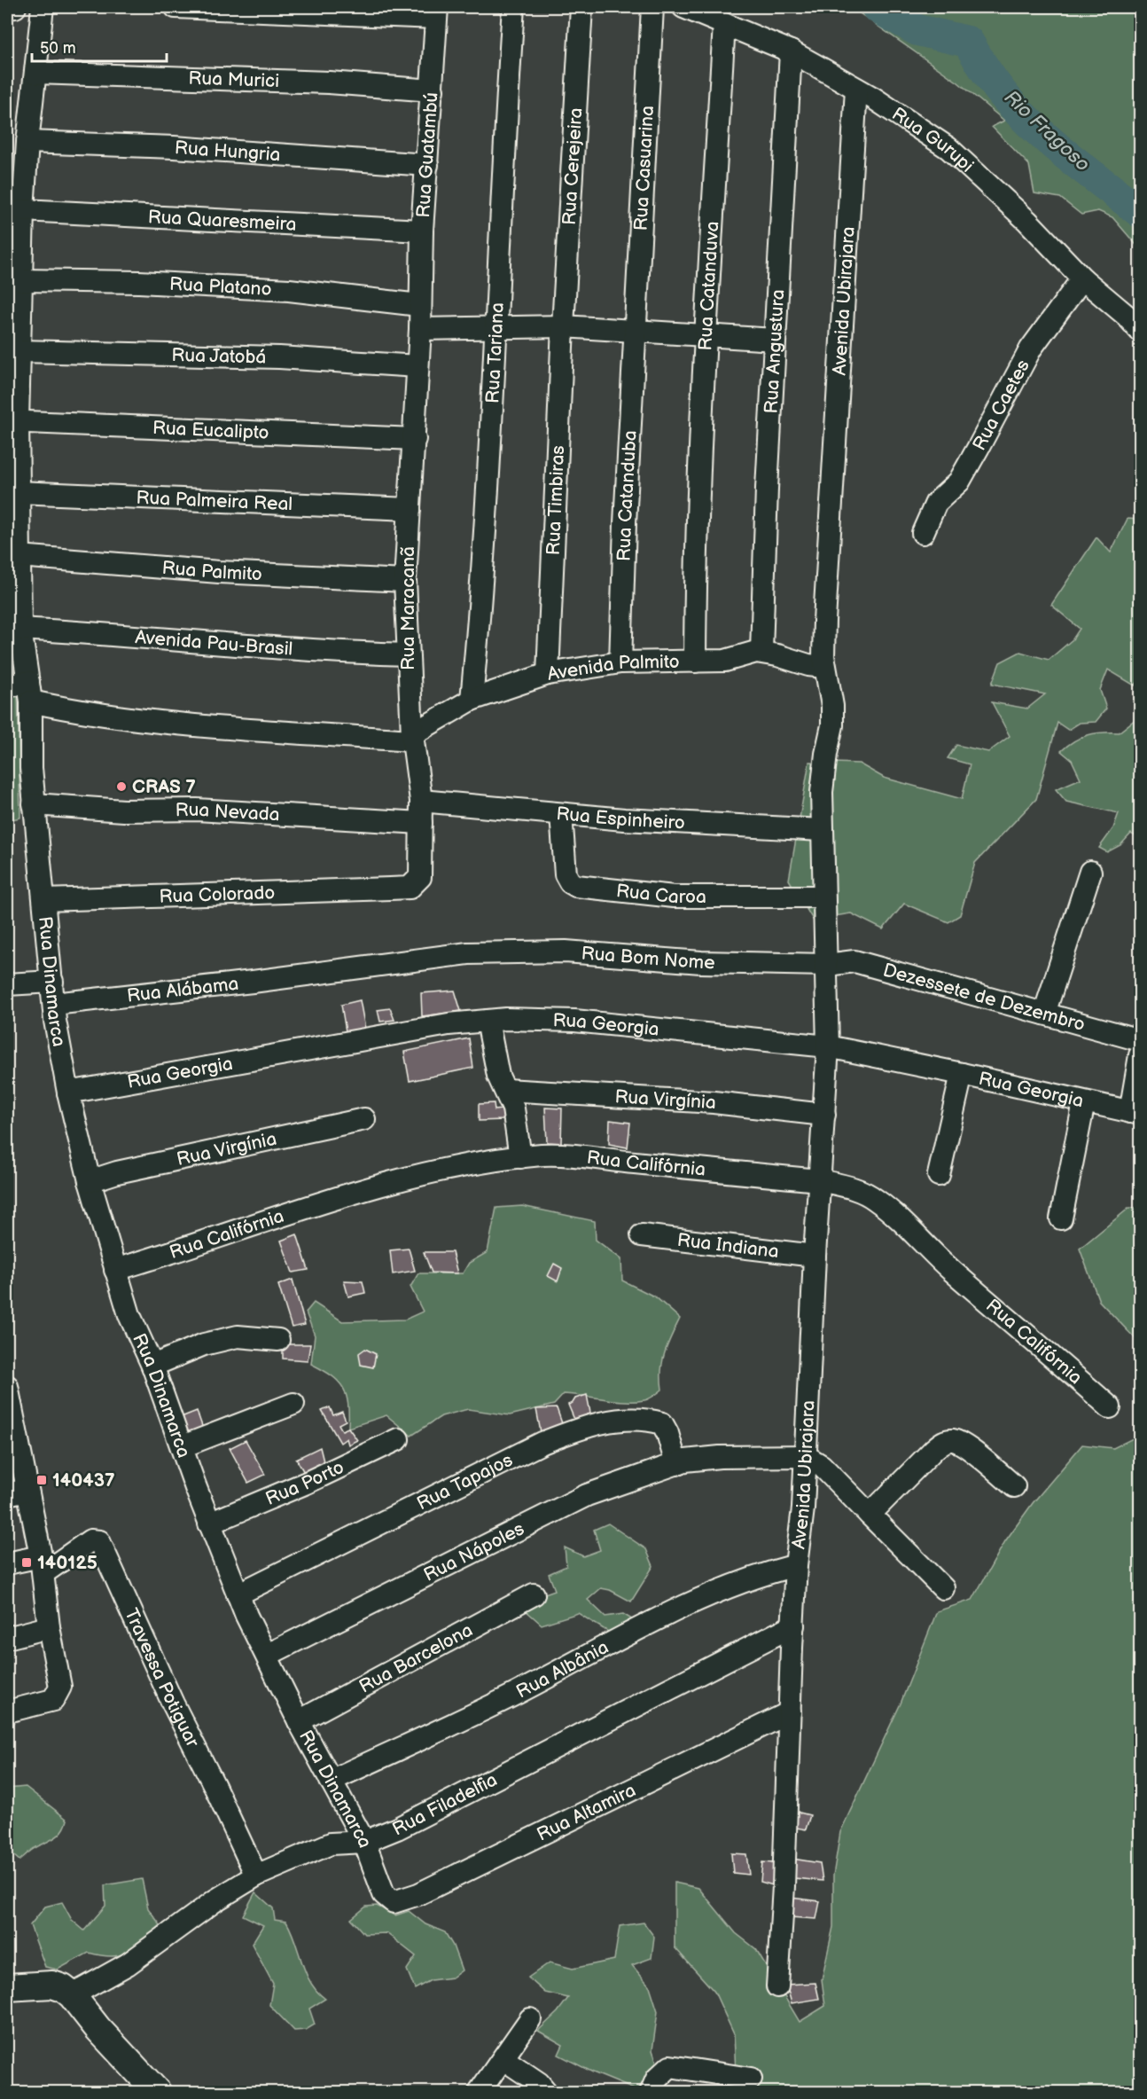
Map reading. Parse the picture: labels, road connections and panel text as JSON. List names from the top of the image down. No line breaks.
{"streets":{"street":["Rua Murici","Rua Gurupi","Rua Hungria","Rua Guatambú","Rua Cerejeira","Rua Casuarina","Rua Quaresmeira","Rua Catanduva","Rua Platano","Avenida Ubirajara","Rua Angustura","Rua Tariana","Rua Jatobá","Rua Caetes","Rua Eucalipto","Rua Catanduba","Rua Timbiras","Rua Palmeira Real","Rua Palmito","Rua Maracanã","Avenida Pau-Brasil","Avenida Palmito","Rua Nevada","Rua Espinheiro","Rua Caroa","Rua Colorado","Rua Bom Nome","Rua Dinamarca","Rua Alábama","Dezessete de Dezembro","Rua Georgia","Rua Virgínia","Rua Califórnia","Rua Indiana","Rua Tapajos","Rua Porto","Rua Nápoles","Rua Barcelona","Rua Albânia","Travessa Potiguar","Rua Filadelfia","Rua Altamira"]},"crossings":[["Rua Murici","Rua Guatambú"],["Rua Murici","Rua Dinamarca"],["Rua Gurupi","Rua Catanduva"],["Rua Gurupi","Avenida Ubirajara"],["Rua Gurupi","Rua Angustura"],["Rua Gurupi","Rua Caetes"],["Rua Hungria","Rua Guatambú"],["Rua Hungria","Rua Dinamarca"],["Rua Guatambú","Rua Quaresmeira"],["Rua Guatambú","Rua Platano"],["Rua Guatambú","Rua Maracanã"],["Rua Cerejeira","Rua Timbiras"],["Rua Casuarina","Rua Catanduba"],["Rua Quaresmeira","Rua Dinamarca"],["Rua Catanduva","Avenida Palmito"],["Rua Platano","Rua Maracanã"],["Rua Platano","Rua Dinamarca"],["Avenida Ubirajara","Avenida Palmito"],["Avenida Ubirajara","Rua Espinheiro"],["Avenida Ubirajara","Rua Caroa"],["Avenida Ubirajara","Rua Bom Nome"],["Avenida Ubirajara","Dezessete de Dezembro"],["Avenida Ubirajara","Rua Georgia"],["Avenida Ubirajara","Rua Virgínia"],["Avenida Ubirajara","Rua Califórnia"],["Avenida Ubirajara","Rua Indiana"],["Avenida Ubirajara","Rua Nápoles"],["Avenida Ubirajara","Rua Albânia"],["Avenida Ubirajara","Rua Filadelfia"],["Avenida Ubirajara","Rua Altamira"],["Rua Angustura","Avenida Palmito"],["Rua Tariana","Avenida Palmito"],["Rua Jatobá","Rua Maracanã"],["Rua Jatobá","Rua Dinamarca"],["Rua Eucalipto","Rua Maracanã"],["Rua Eucalipto","Rua Dinamarca"],["Rua Catanduba","Avenida Palmito"],["Rua Timbiras","Avenida Palmito"],["Rua Palmeira Real","Rua Maracanã"],["Rua Palmeira Real","Rua Dinamarca"],["Rua Palmito","Rua Maracanã"],["Rua Palmito","Rua Dinamarca"],["Rua Maracanã","Avenida Pau-Brasil"],["Rua Maracanã","Avenida Palmito"],["Rua Maracanã","Rua Nevada"],["Rua Maracanã","Rua Espinheiro"],["Rua Maracanã","Rua Colorado"],["Avenida Pau-Brasil","Rua Dinamarca"],["Rua Nevada","Rua Dinamarca"],["Rua Espinheiro","Rua Caroa"],["Rua Colorado","Rua Dinamarca"],["Rua Bom Nome","Rua Alábama"],["Rua Bom Nome","Dezessete de Dezembro"],["Rua Dinamarca","Rua Alábama"],["Rua Dinamarca","Rua Georgia"],["Rua Dinamarca","Rua Virgínia"],["Rua Dinamarca","Rua Califórnia"],["Rua Dinamarca","Rua Tapajos"],["Rua Dinamarca","Rua Porto"],["Rua Dinamarca","Rua Nápoles"],["Rua Dinamarca","Rua Barcelona"],["Rua Dinamarca","Rua Albânia"],["Rua Dinamarca","Rua Filadelfia"],["Rua Dinamarca","Rua Altamira"],["Rua Tapajos","Rua Nápoles"],["Travessa Potiguar","Rua Filadelfia"]],"water":["Rio Fragoso"],"places":{"other":["CRAS 7"],"transit":["140437","140125"]},"scale_bar":"50 m"}
